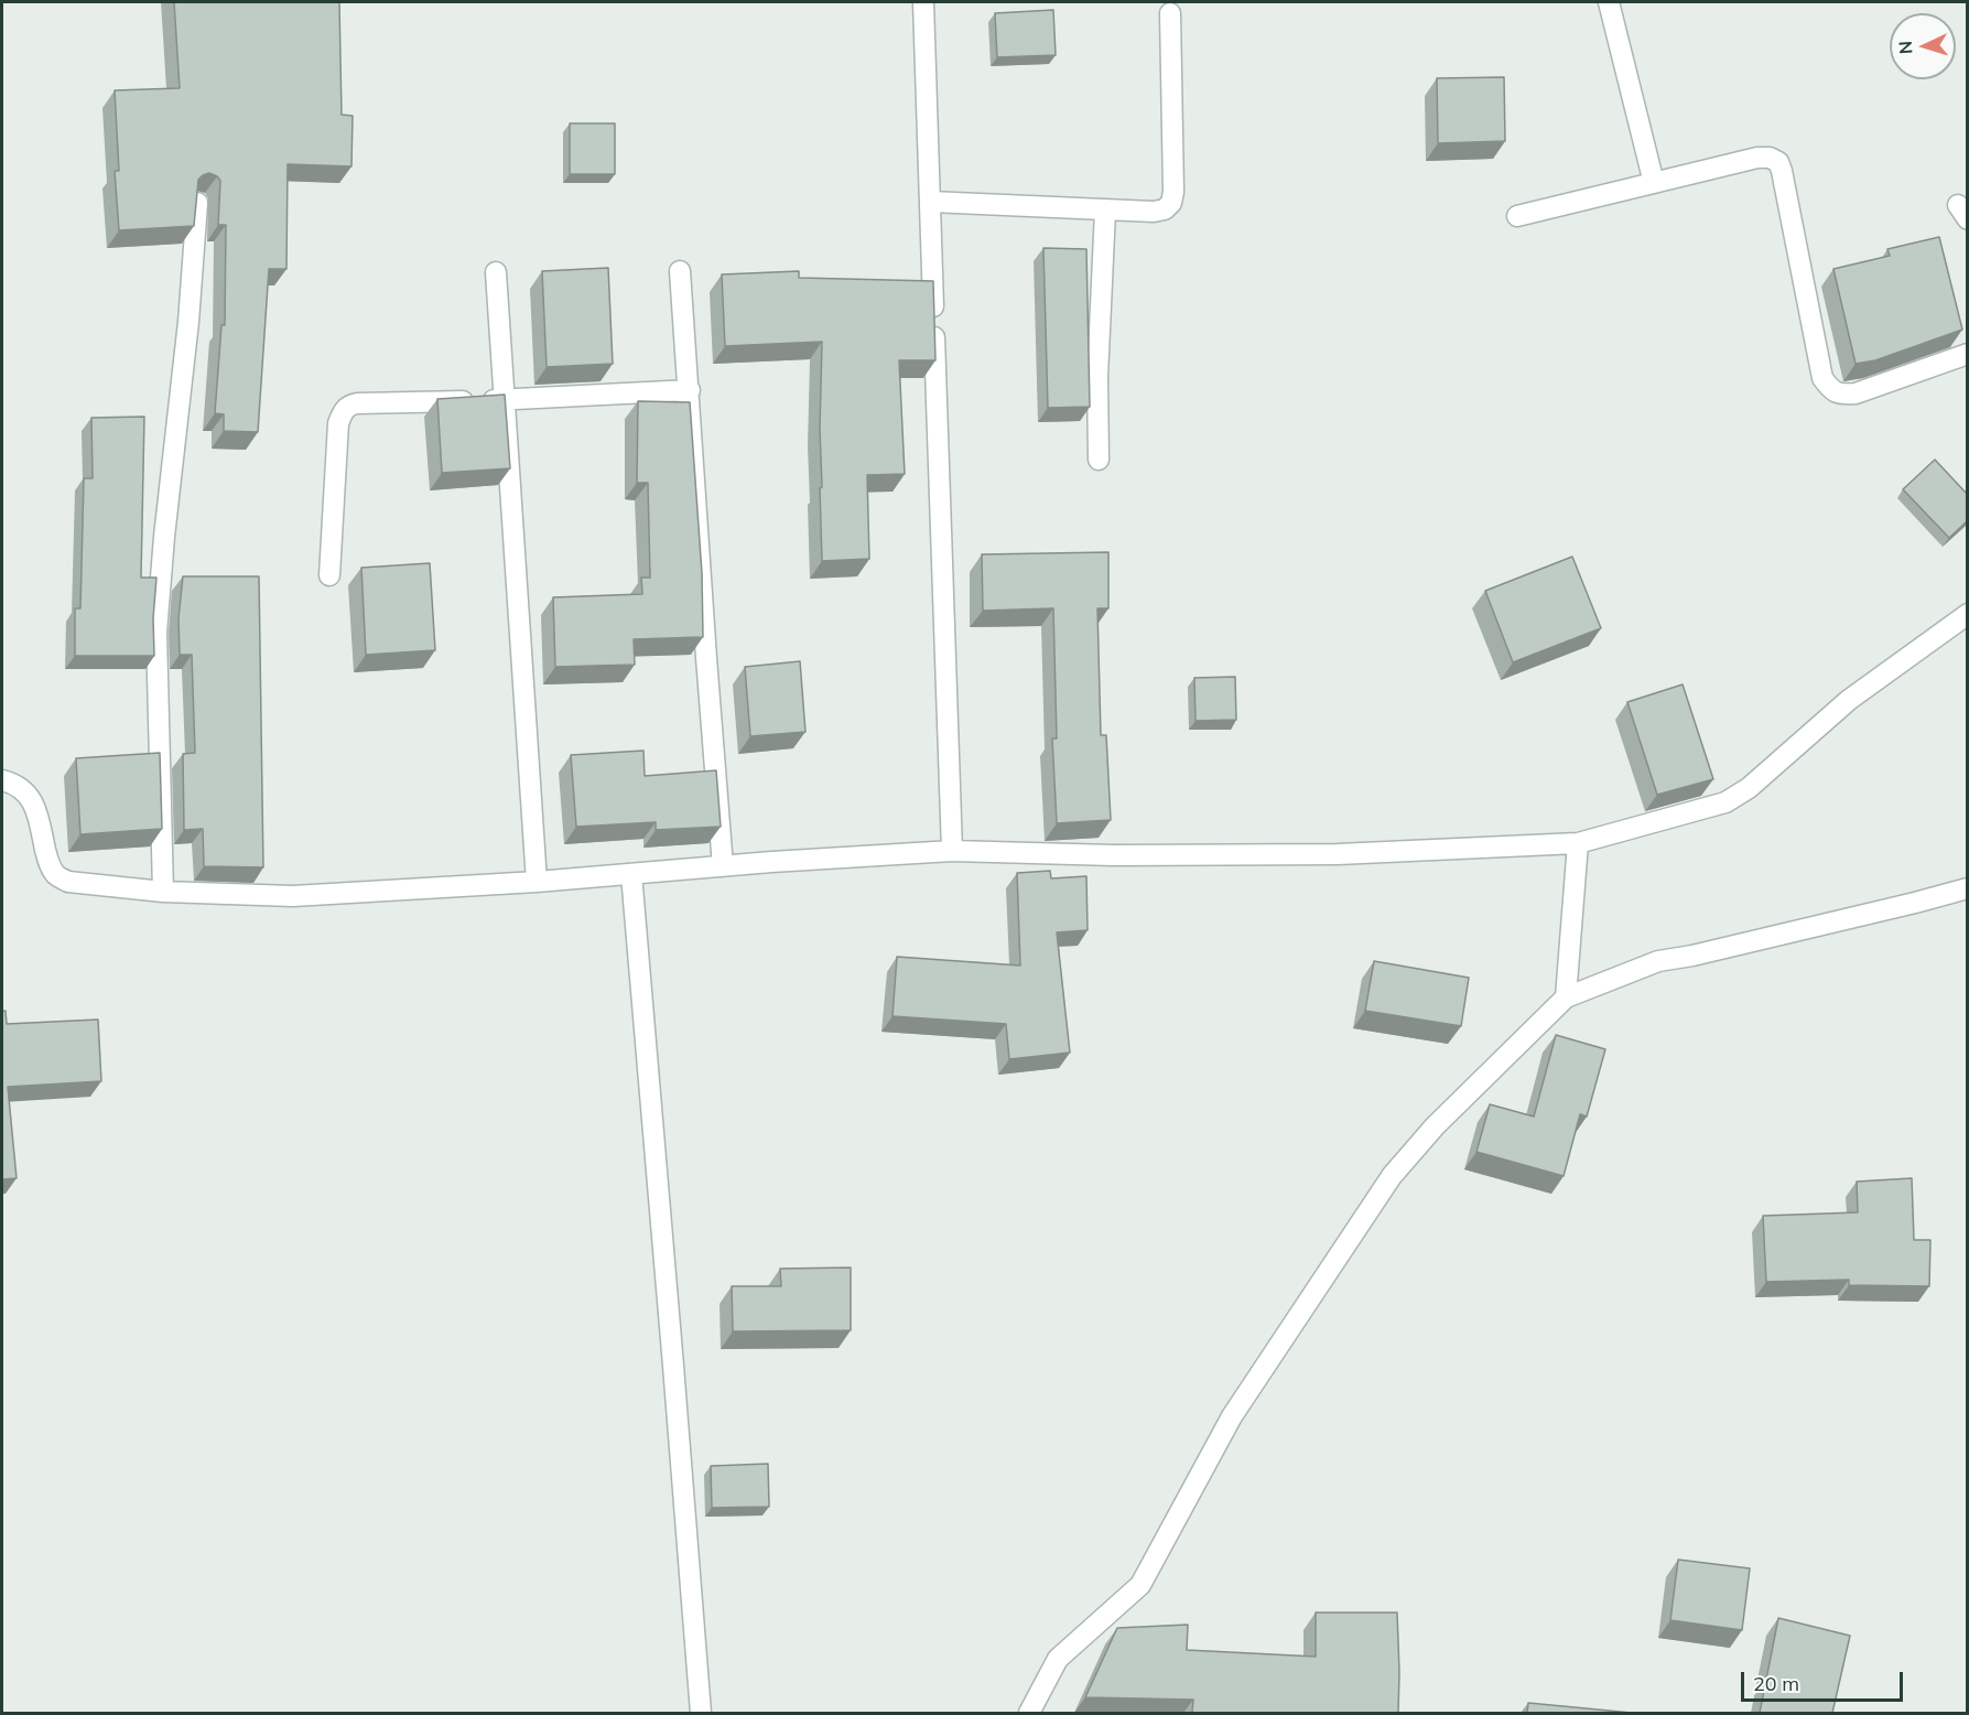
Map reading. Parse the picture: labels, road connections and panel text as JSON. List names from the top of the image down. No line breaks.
{"scale_bar":"20 m","north":"left"}
